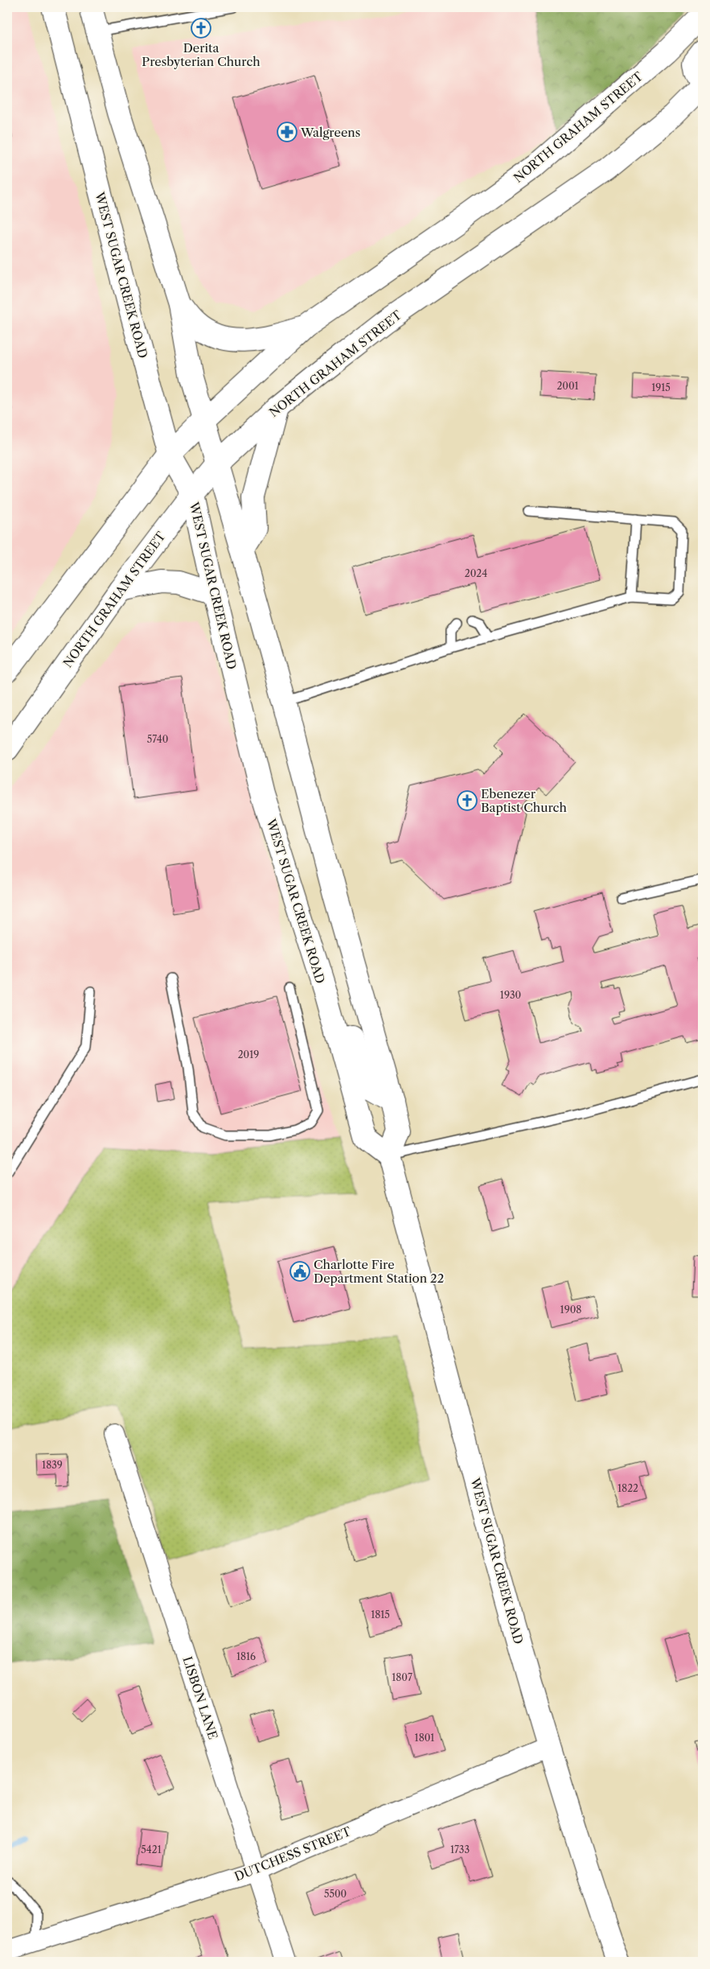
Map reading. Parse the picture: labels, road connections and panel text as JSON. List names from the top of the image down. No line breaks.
{"streets":{"main road":["NORTH GRAHAM STREET","WEST SUGAR CREEK ROAD"],"street":["LISBON LANE","DUTCHESS STREET"]},"crossings":[["NORTH GRAHAM STREET","WEST SUGAR CREEK ROAD"],["WEST SUGAR CREEK ROAD","DUTCHESS STREET"],["LISBON LANE","DUTCHESS STREET"]],"places":{"church":["Derita Presbyterian Church","Ebenezer Baptist Church"],"pharmacy":["Walgreens"],"public building":["Charlotte Fire Department Station 22"]},"house_numbers":["2001","1915","2024","5740","1930","2019","1908","1839","1822","1815","1816","1807","1801","5421","1733","5500"]}
